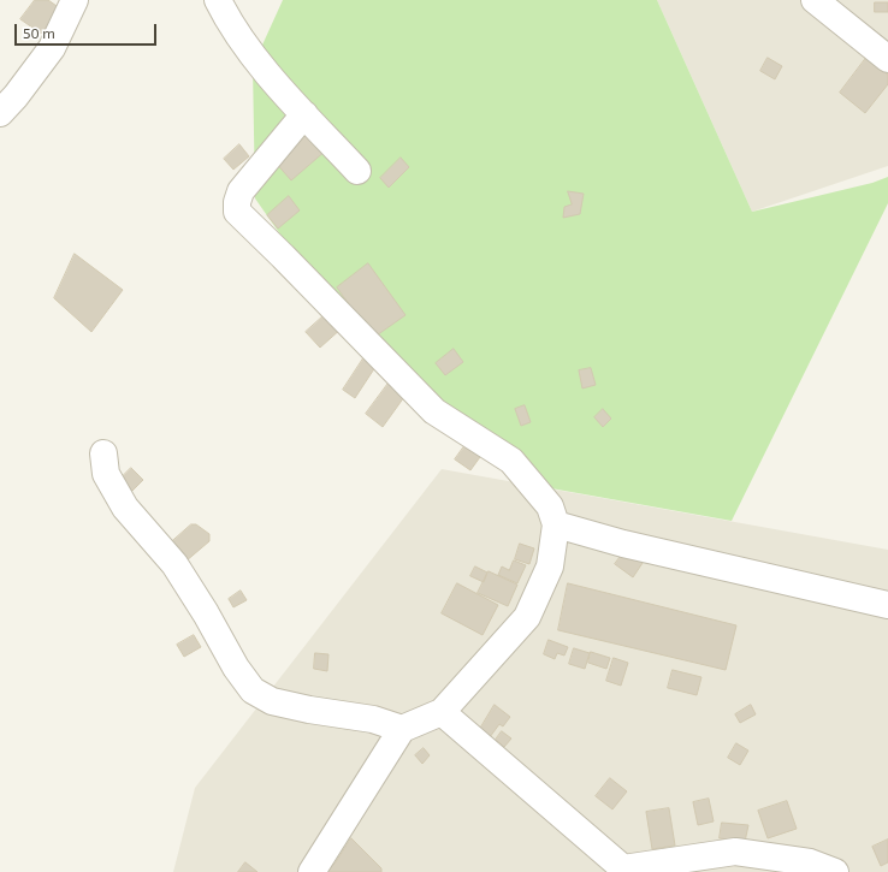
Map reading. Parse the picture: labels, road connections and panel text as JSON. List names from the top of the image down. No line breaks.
{"scale_bar":"50 m"}
